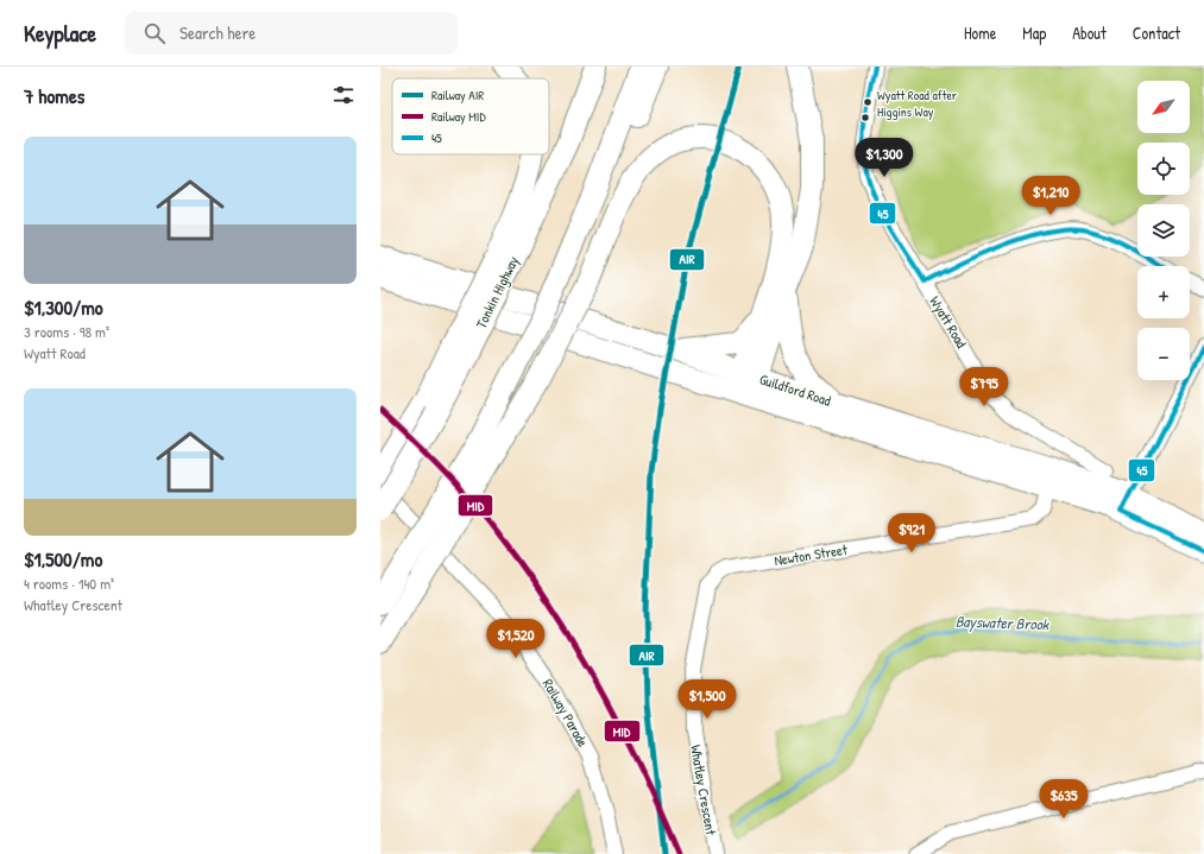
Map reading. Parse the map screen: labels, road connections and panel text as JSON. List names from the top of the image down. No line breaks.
{"streets":{"highway":["Tonkin Highway","Guildford Road"],"street":["Wyatt Road","Newton Street","Railway Parade","Whatley Crescent"]},"crossings":[["Guildford Road","Newton Street"],["Newton Street","Whatley Crescent"]],"water":["Bayswater Brook"],"places":["Wyatt Road after Higgins Way"],"lines":["rail line AIR","transit line 45","rail line MID"],"legend":["Railway AIR","Railway MID","45"],"north":"bottom left","page":{"header":"Keyplace","search":"Search here","nav":["Home","Map","About","Contact"],"heading":"7 homes","map_buttons":["+","−"],"list":[{"name":"$1,300/mo","note":"3 rooms · 98 m² · Wyatt Road"},{"name":"$1,500/mo","note":"4 rooms · 140 m² · Whatley Crescent"}],"price":["$1,300","$1,210","$795","$921","$1,520","$1,500","$635"]}}
